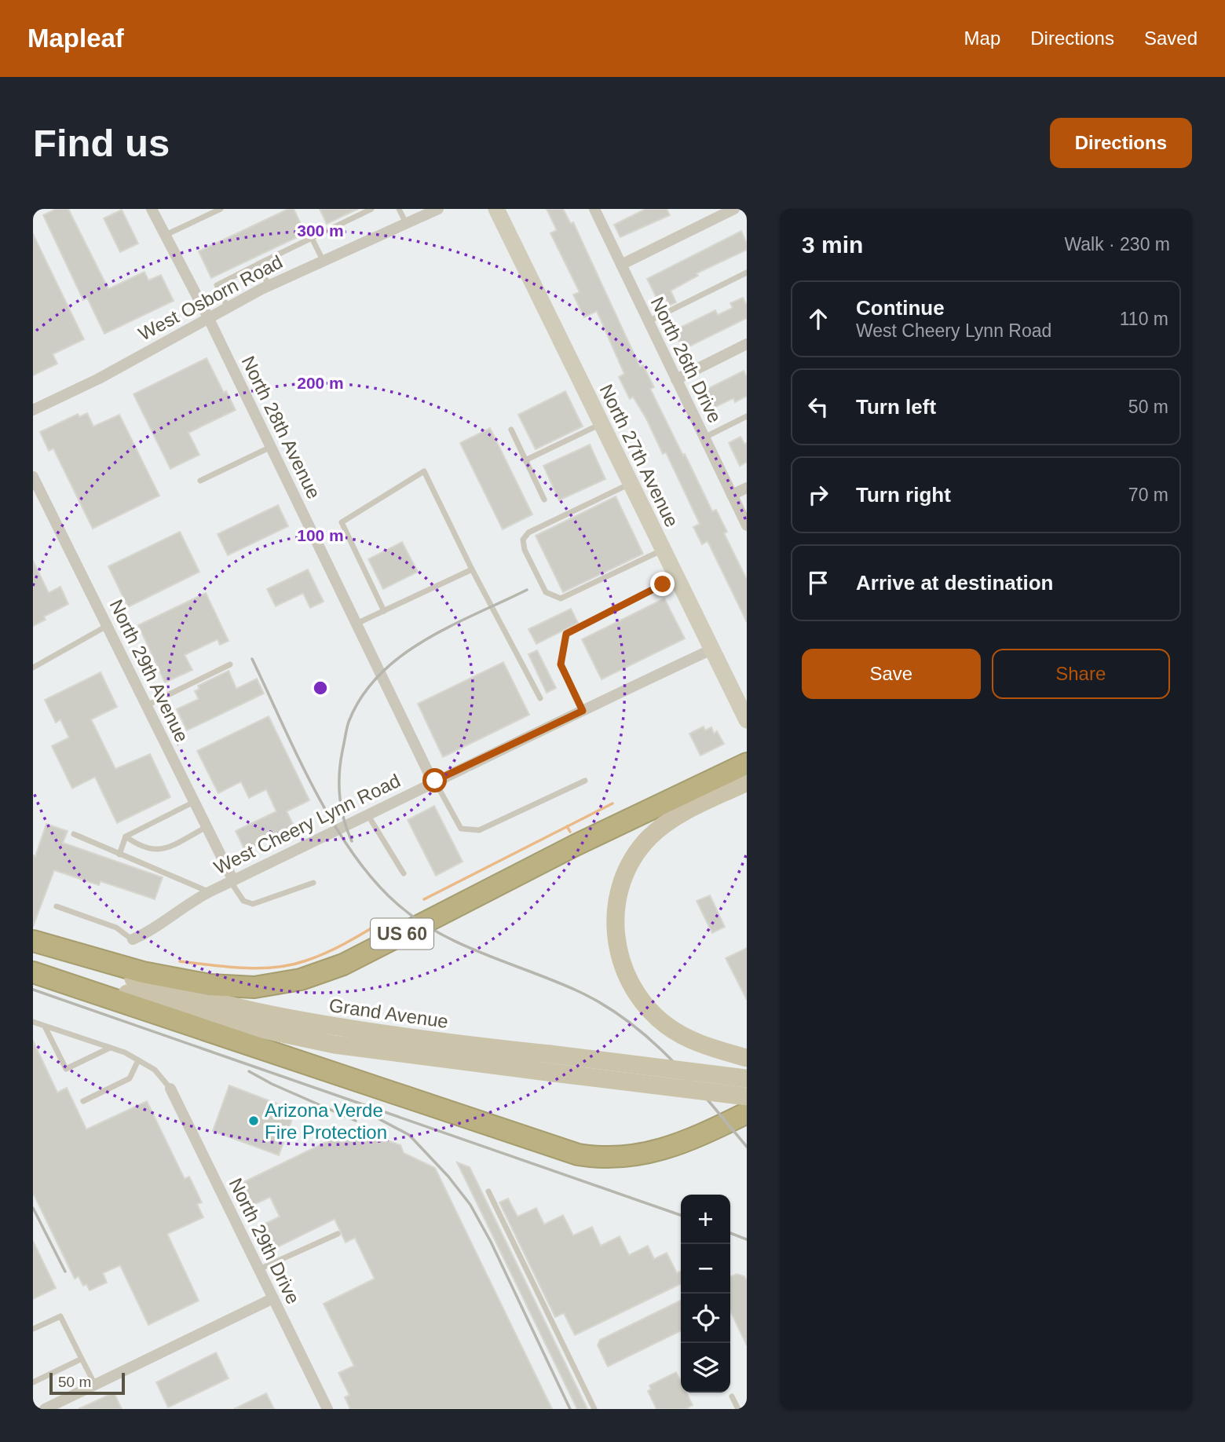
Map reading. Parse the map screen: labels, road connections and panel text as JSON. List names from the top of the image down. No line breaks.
{"streets":{"highway":["US 60"],"main road":["North 27th Avenue","Grand Avenue"],"street":["West Osborn Road","North 26th Drive","North 28th Avenue","North 29th Avenue","West Cheery Lynn Road","North 29th Drive"]},"crossings":[["West Osborn Road","North 28th Avenue"],["North 28th Avenue","West Cheery Lynn Road"],["North 27th Avenue","West Cheery Lynn Road"],["North 29th Avenue","West Cheery Lynn Road"],["US 60","Grand Avenue"]],"places":["Arizona Verde Fire Protection"],"scale_bar":"50 m","page":{"header":"Mapleaf","nav":["Map","Directions","Saved"],"buttons":["Directions",["Save","Share"]],"title":"Find us","heading":["3 min","Walk · 230 m"],"list":[["Continue","West Cheery Lynn Road","110 m"],["Turn left","50 m"],["Turn right","70 m"],"Arrive at destination"],"map_buttons":["+","−"],"scale":"50 m"},"rings":["300 m","200 m","100 m"]}
